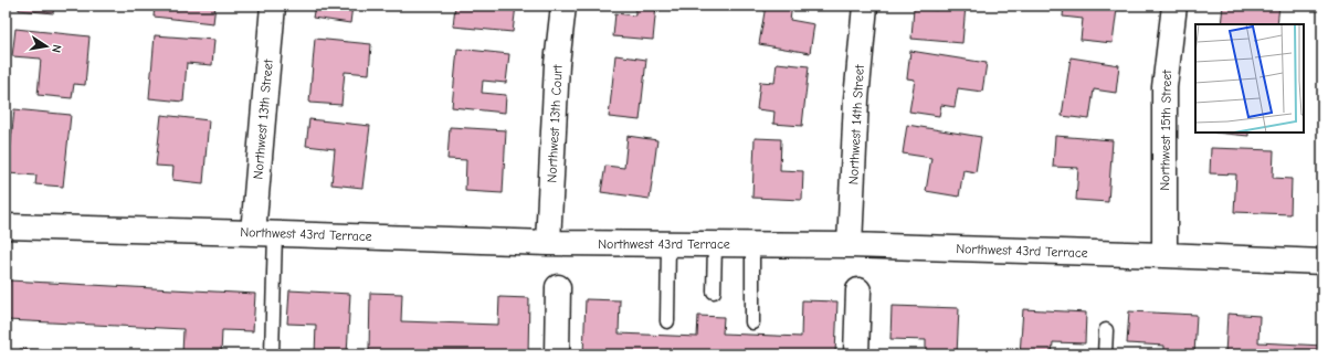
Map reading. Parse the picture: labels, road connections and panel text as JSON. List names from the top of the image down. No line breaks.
{"streets":{"street":["Northwest 13th Street","Northwest 13th Court","Northwest 14th Street","Northwest 15th Street","Northwest 43rd Terrace"]},"crossings":[["Northwest 13th Street","Northwest 43rd Terrace"],["Northwest 13th Court","Northwest 43rd Terrace"],["Northwest 14th Street","Northwest 43rd Terrace"],["Northwest 15th Street","Northwest 43rd Terrace"]],"north":"right"}
